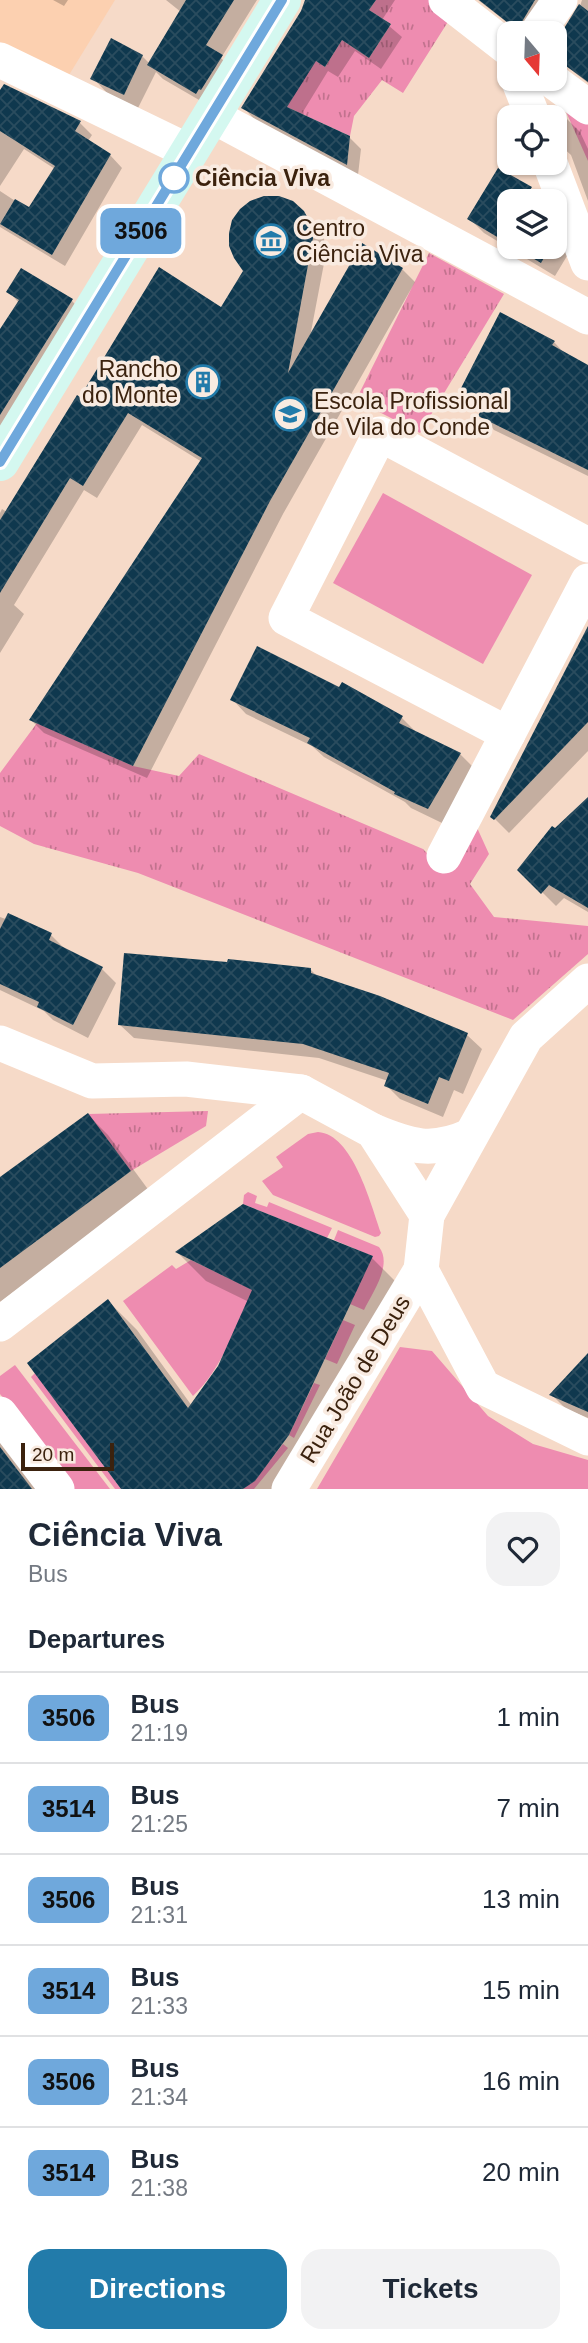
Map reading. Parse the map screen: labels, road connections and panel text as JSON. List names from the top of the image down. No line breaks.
{"streets":{"street":["Rua João de Deus"]},"places":{"other":["Ciência Viva"],"museum":["Centro Ciência Viva"],"building":["Rancho do Monte"],"school or university":["Escola Profissional de Vila do Conde"]},"lines":["bus line 3506"],"scale_bar":"20 m","north":"bottom","page":{"on_map":"3506","scale":"20 m","heading":[["Ciência Viva","Bus"],"Departures"],"list":[{"mark":"3506","name":"Bus","note":"21:19","value":"1 min"},{"mark":"3514","name":"Bus","note":"21:25","value":"7 min"},{"mark":"3506","name":"Bus","note":"21:31","value":"13 min"},{"mark":"3514","name":"Bus","note":"21:33","value":"15 min"},{"mark":"3506","name":"Bus","note":"21:34","value":"16 min"},{"mark":"3514","name":"Bus","note":"21:38","value":"20 min"}],"buttons":["Directions","Tickets"]}}
